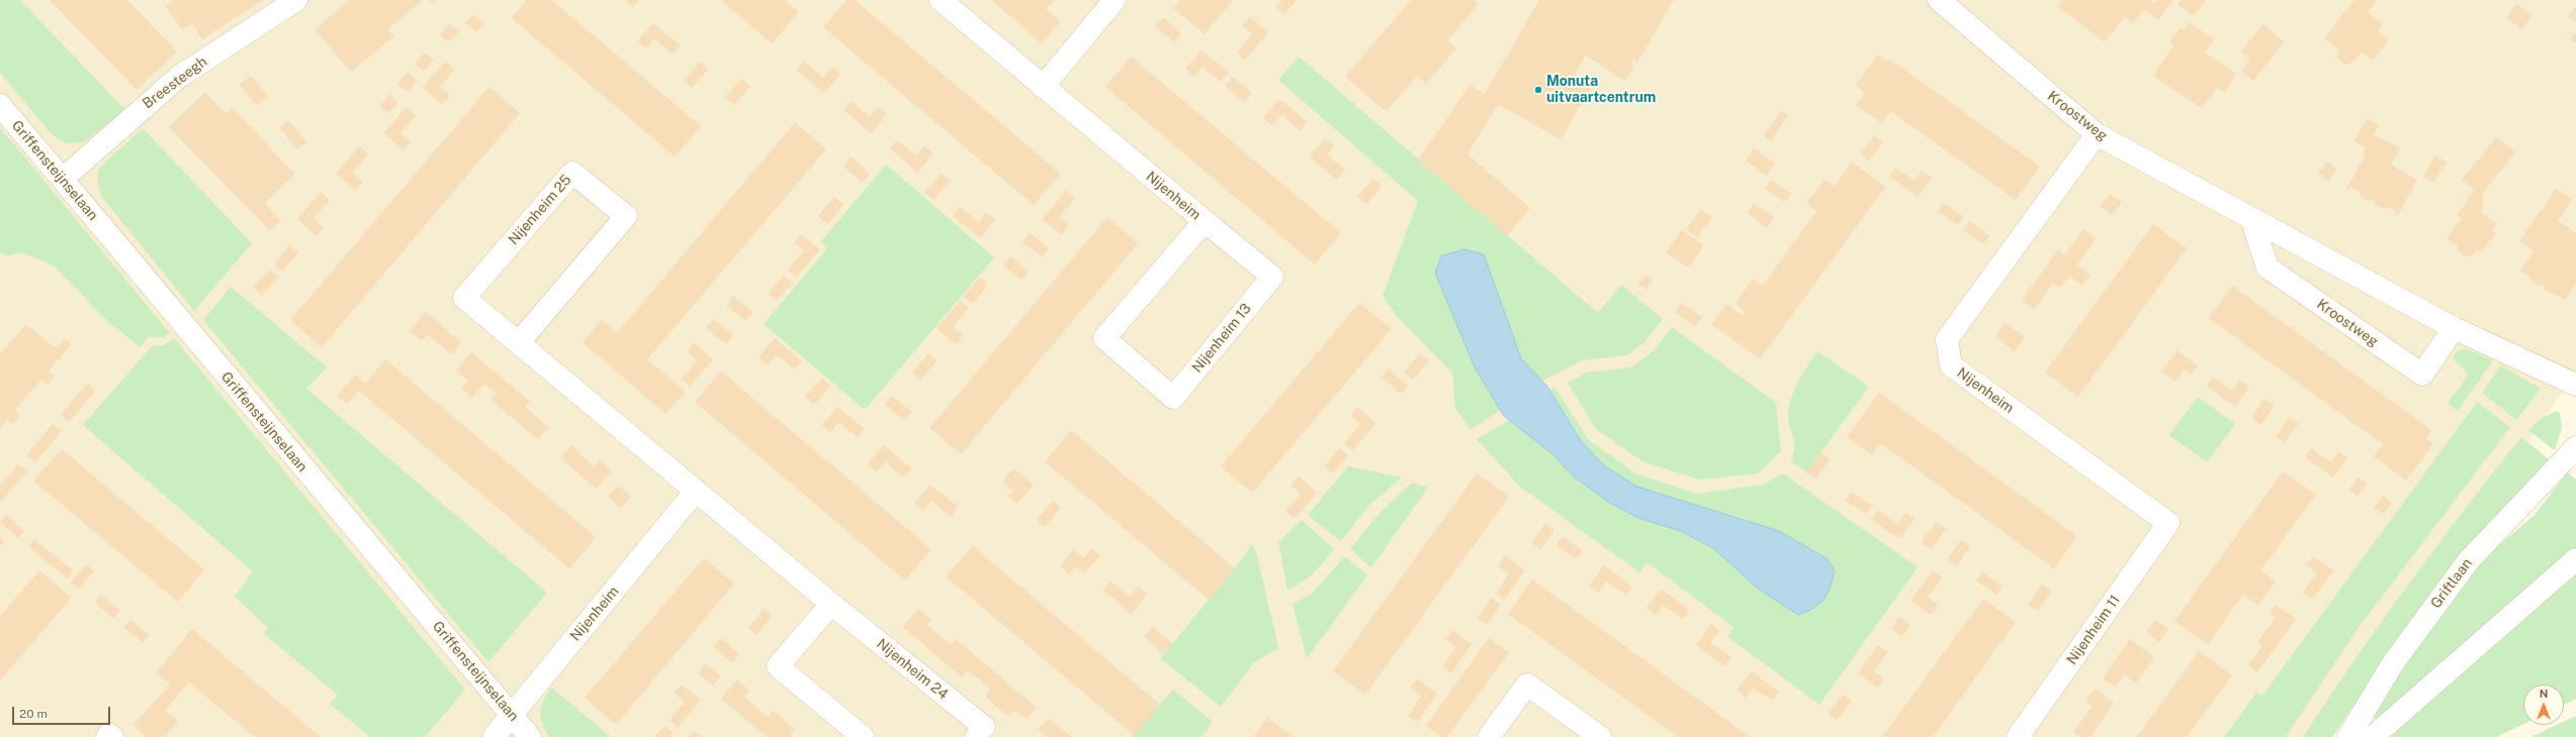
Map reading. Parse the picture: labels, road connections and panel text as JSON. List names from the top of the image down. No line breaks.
{"streets":{"street":["Breesteegh","Kroostweg","Griffensteijnselaan","Nijenheim","Nijenheim 25","Nijenheim 13","Griftlaan","Nijenheim 11","Nijenheim 24"]},"crossings":[["Breesteegh","Griffensteijnselaan"],["Kroostweg","Nijenheim"],["Griffensteijnselaan","Nijenheim"],["Nijenheim","Nijenheim 25"],["Nijenheim","Nijenheim 13"],["Nijenheim","Nijenheim 11"],["Nijenheim","Nijenheim 24"],["Nijenheim 25","Nijenheim 24"]],"places":["Monuta uitvaartcentrum"],"scale_bar":"20 m","north":"top"}
